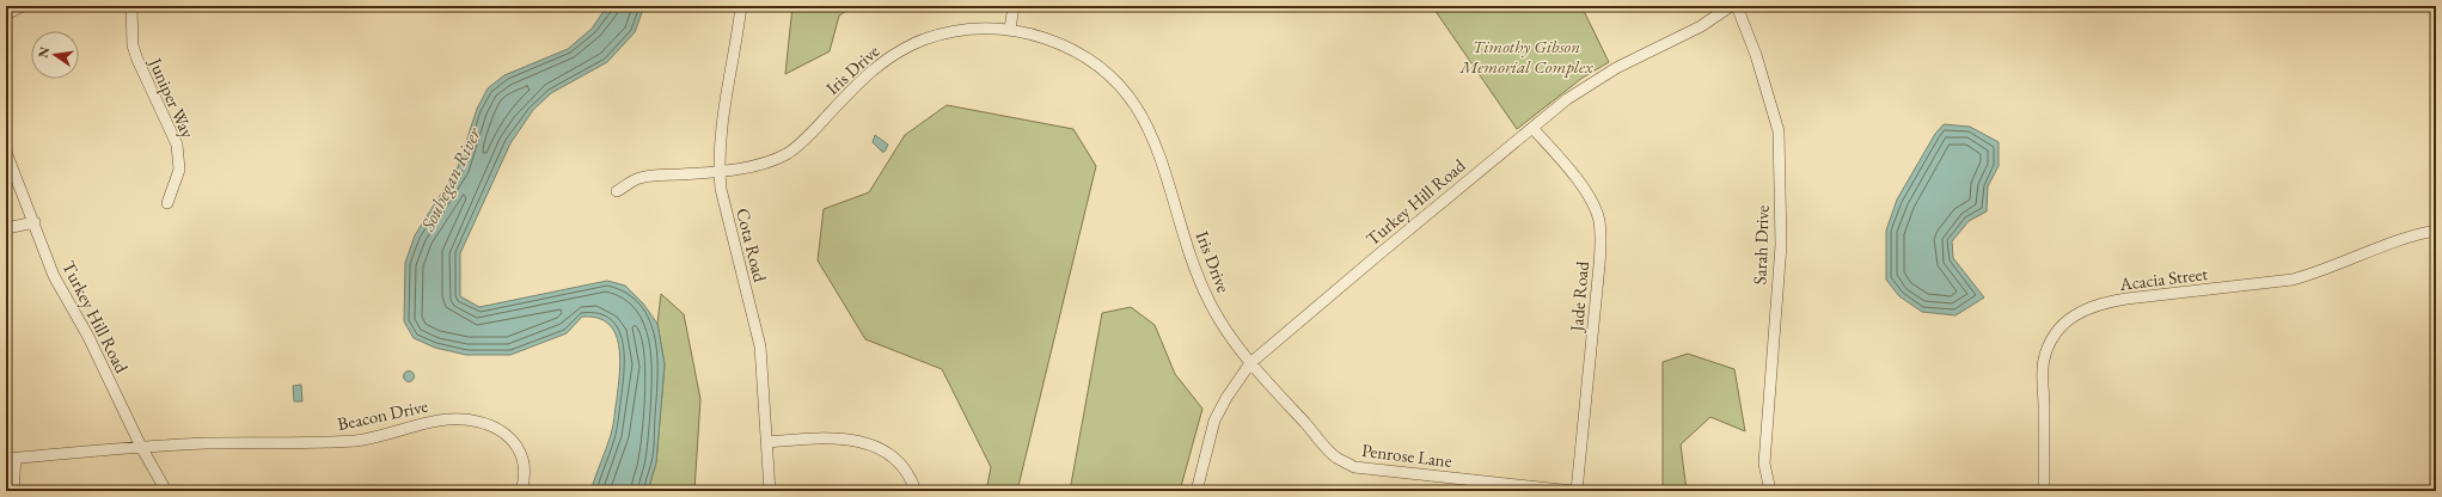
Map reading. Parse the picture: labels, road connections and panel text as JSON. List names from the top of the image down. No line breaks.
{"streets":{"street":["Iris Drive","Juniper Way","Turkey Hill Road","Cota Road","Sarah Drive","Acacia Street","Jade Road","Beacon Drive","Penrose Lane"]},"crossings":[["Iris Drive","Turkey Hill Road"],["Iris Drive","Cota Road"],["Iris Drive","Penrose Lane"],["Turkey Hill Road","Jade Road"],["Turkey Hill Road","Beacon Drive"],["Turkey Hill Road","Penrose Lane"],["Jade Road","Penrose Lane"]],"water":["Souhegan River"],"parks":["Timothy Gibson Memorial Complex"],"north":"left"}
